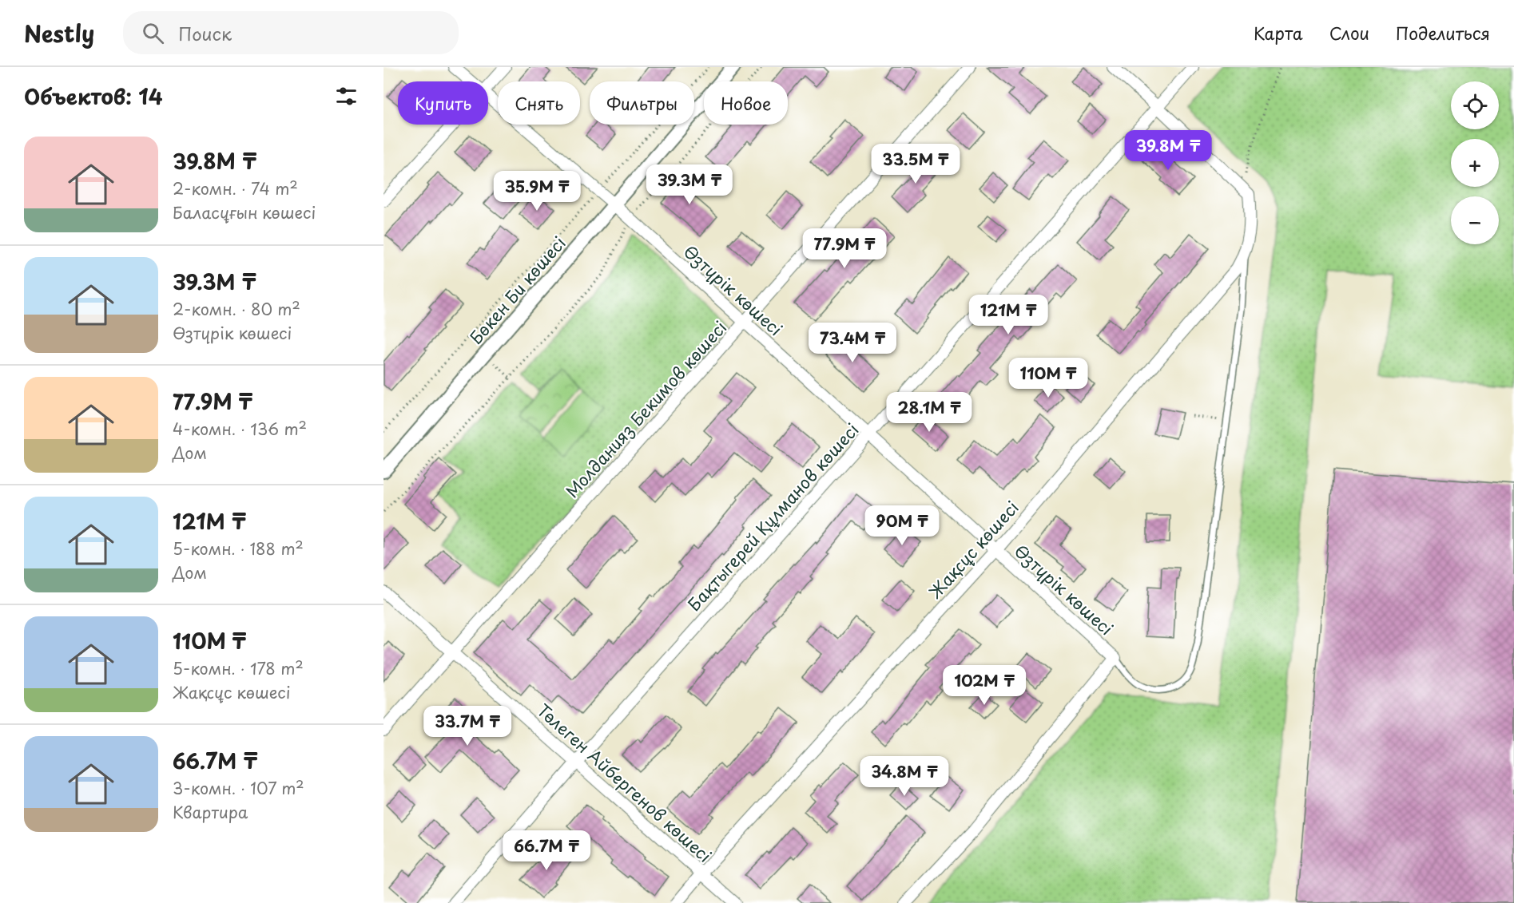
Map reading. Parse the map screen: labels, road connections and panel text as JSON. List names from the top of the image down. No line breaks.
{"streets":{"street":["Бөкен Би көшесі","Өзтүрік көшесі","Молданияз Бекимов көшесі","Бақтыгерей Құлманов көшесі","Жақсұс көшесі","Төлеген Айбергенов көшесі"]},"crossings":[["Бөкен Би көшесі","Өзтүрік көшесі"],["Өзтүрік көшесі","Молданияз Бекимов көшесі"],["Өзтүрік көшесі","Бақтыгерей Құлманов көшесі"],["Өзтүрік көшесі","Жақсұс көшесі"],["Молданияз Бекимов көшесі","Төлеген Айбергенов көшесі"],["Бақтыгерей Құлманов көшесі","Төлеген Айбергенов көшесі"],["Жақсұс көшесі","Төлеген Айбергенов көшесі"]],"page":{"header":"Nestly","search":"Поиск","nav":["Карта","Слои","Поделиться"],"heading":"Объектов: 14","map_buttons":["+","−"],"chip":["Купить","Снять","Фильтры","Новое"],"list":[{"name":"39.8M ₸","note":"2-комн. · 74 m² · Баласұғын көшесі"},{"name":"39.3M ₸","note":"2-комн. · 80 m² · Өзтүрік көшесі"},{"name":"77.9M ₸","note":"4-комн. · 136 m² · Дом"},{"name":"121M ₸","note":"5-комн. · 188 m² · Дом"},{"name":"110M ₸","note":"5-комн. · 178 m² · Жақсұс көшесі"},{"name":"66.7M ₸","note":"3-комн. · 107 m² · Квартира"}],"price":["39.8M ₸","33.5M ₸","39.3M ₸","35.9M ₸","77.9M ₸","121M ₸","73.4M ₸","110M ₸","28.1M ₸","90M ₸","102M ₸","33.7M ₸","34.8M ₸","66.7M ₸"]}}
